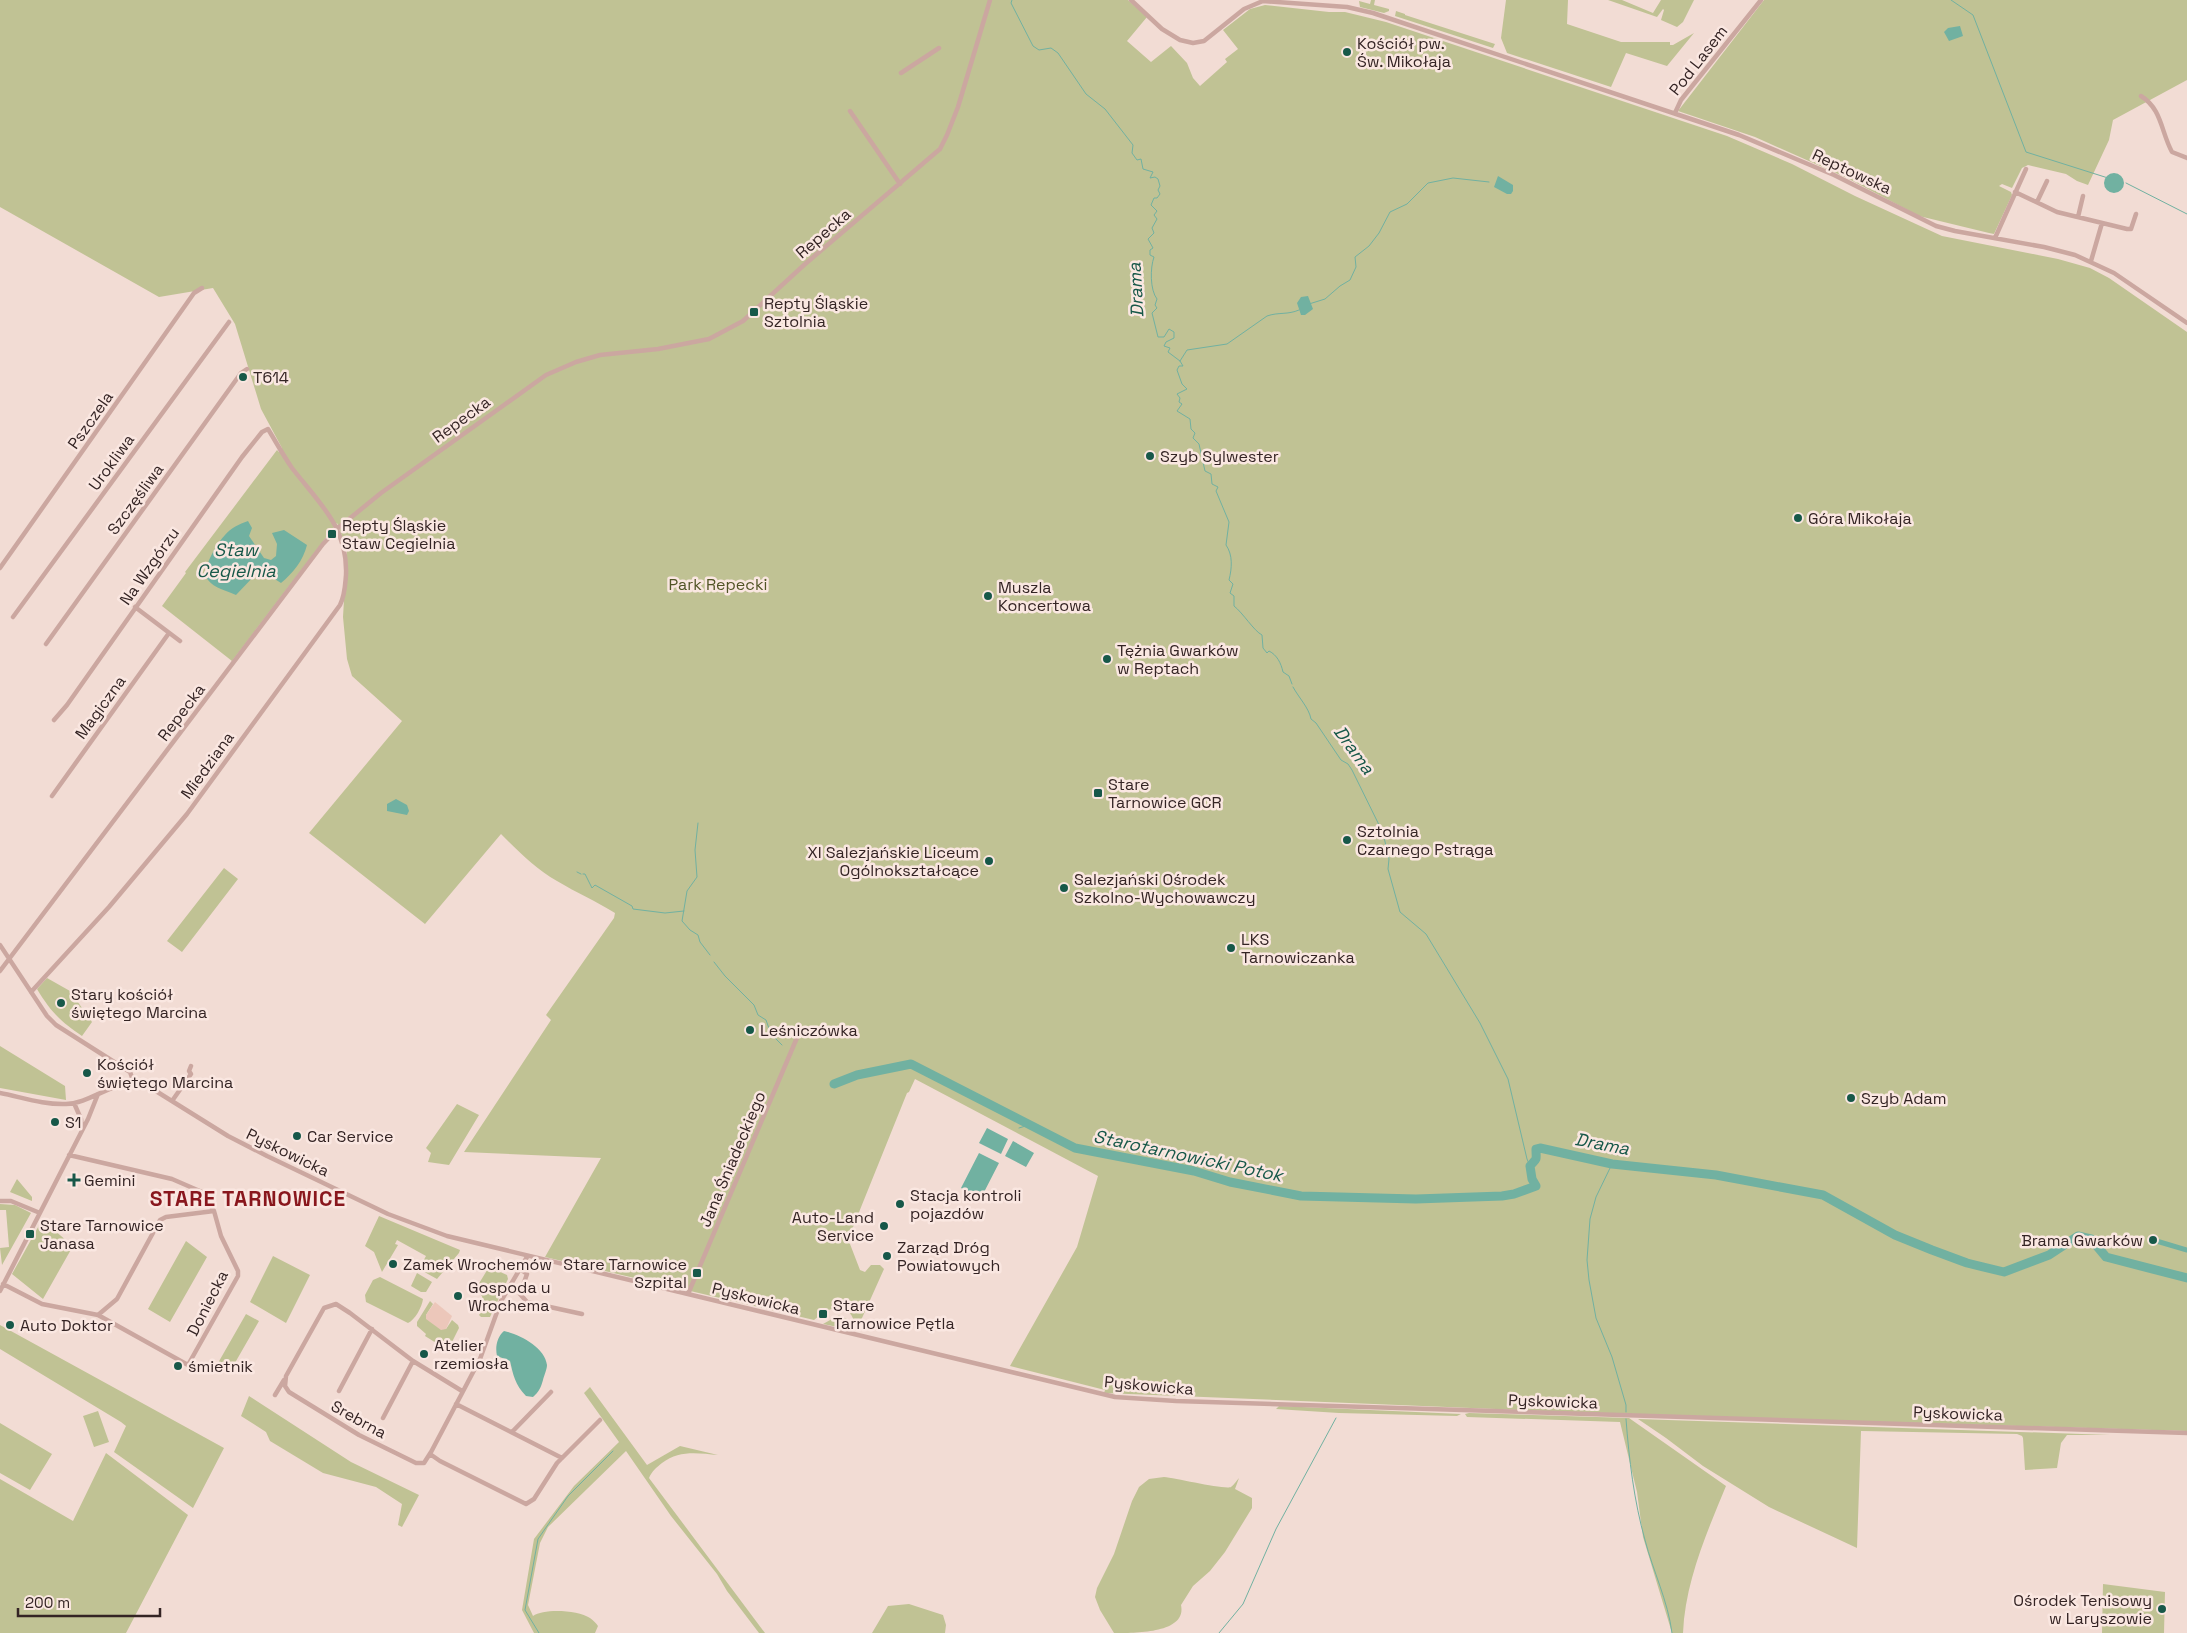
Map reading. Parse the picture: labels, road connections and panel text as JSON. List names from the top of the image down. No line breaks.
{"streets":{"street":["Pod Lasem","Reptowska","Repecka","Pszczela","Urokliwa","Szczęśliwa","Na Wzgórzu","Magiczna","Miedziana","Pyskowicka","Jana Śniadeckiego","Doniecka","Srebrna"]},"crossings":[["Pod Lasem","Reptowska"],["Repecka","Na Wzgórzu"],["Repecka","Miedziana"],["Na Wzgórzu","Miedziana"],["Pyskowicka","Jana Śniadeckiego"]],"districts":["STARE TARNOWICE"],"water":["Drama","Staw Cegielnia","Starotarnowicki Potok"],"parks":["Park Repecki"],"places":{"other":["Kościół pw. Św. Mikołaja","T614","Szyb Sylwester","Góra Mikołaja","Muszla Koncertowa","Tężnia Gwarków w Reptach","Sztolnia Czarnego Pstrąga","XI Salezjańskie Liceum Ogólnokształcące","Salezjański Ośrodek Szkolno-Wychowawczy","LKS Tarnowiczanka","Stary kościół świętego Marcina","Leśniczówka","Kościół świętego Marcina","Szyb Adam","S1","Car Service","Stacja kontroli pojazdów","Auto-Land Service","Brama Gwarków","Zarząd Dróg Powiatowych","Zamek Wrochemów","Gospoda u Wrochema","Auto Doktor","Atelier rzemiosła","śmietnik","Ośrodek Tenisowy w Laryszowie"],"transit":["Repty Śląskie Sztolnia","Repty Śląskie Staw Cegielnia","Stare Tarnowice GCR","Stare Tarnowice Janasa","Stare Tarnowice Szpital","Stare Tarnowice Pętla"],"health":["Gemini"]},"scale_bar":"200 m"}
